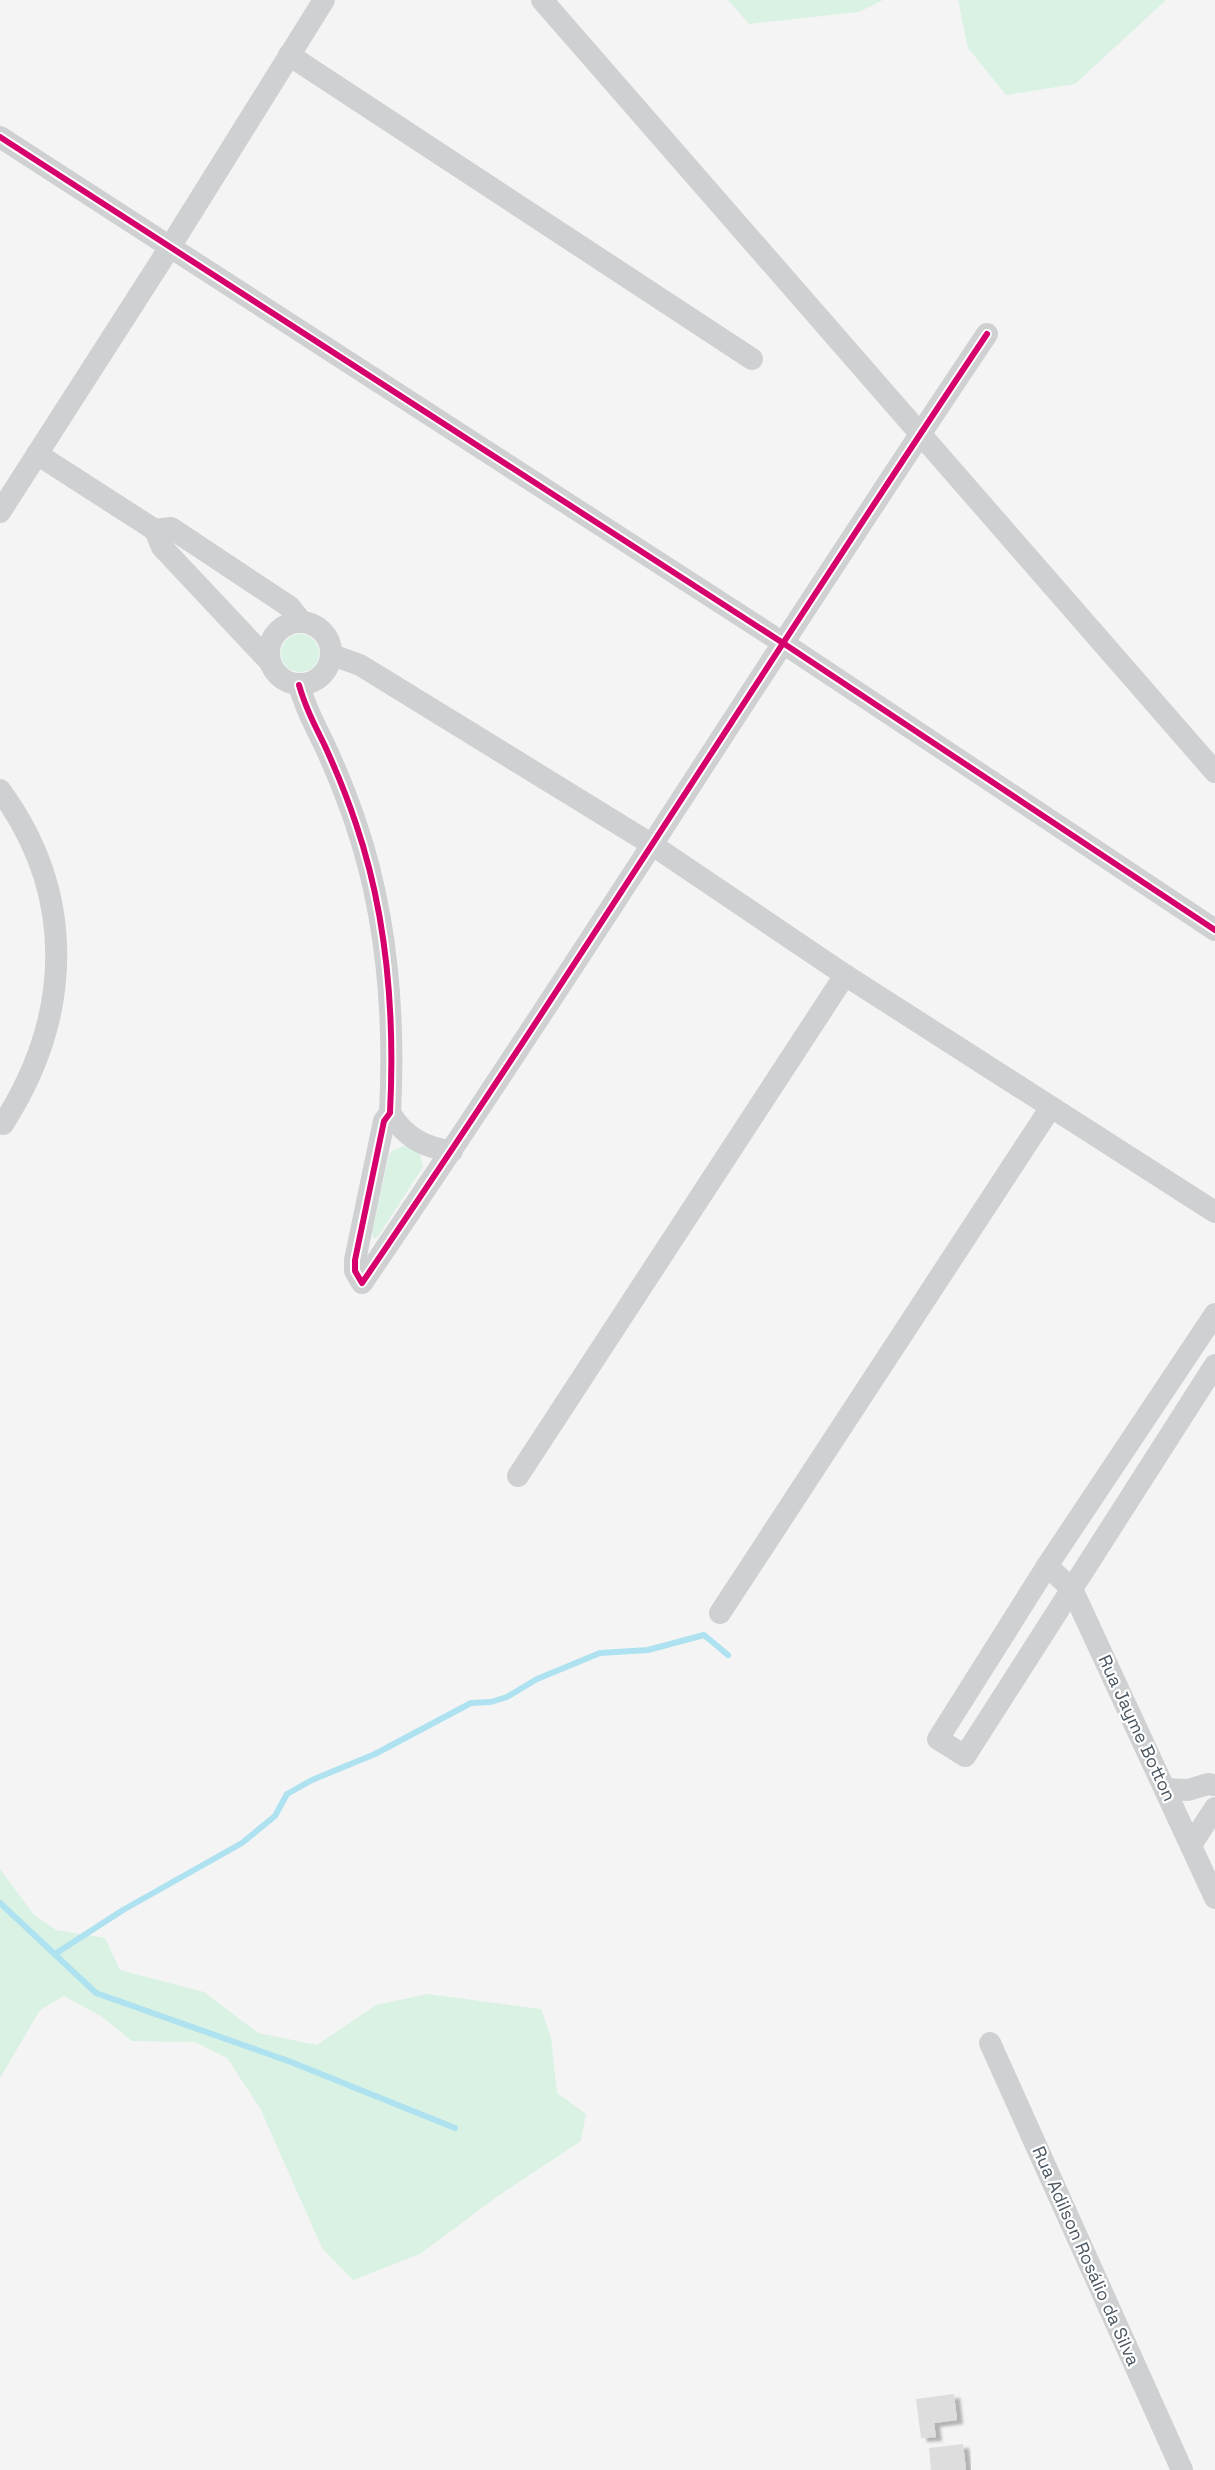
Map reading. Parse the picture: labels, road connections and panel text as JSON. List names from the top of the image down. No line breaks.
{"streets":{"street":["Rua Jayme Botton","Rua Adilson Rosálio da Silva"]}}
